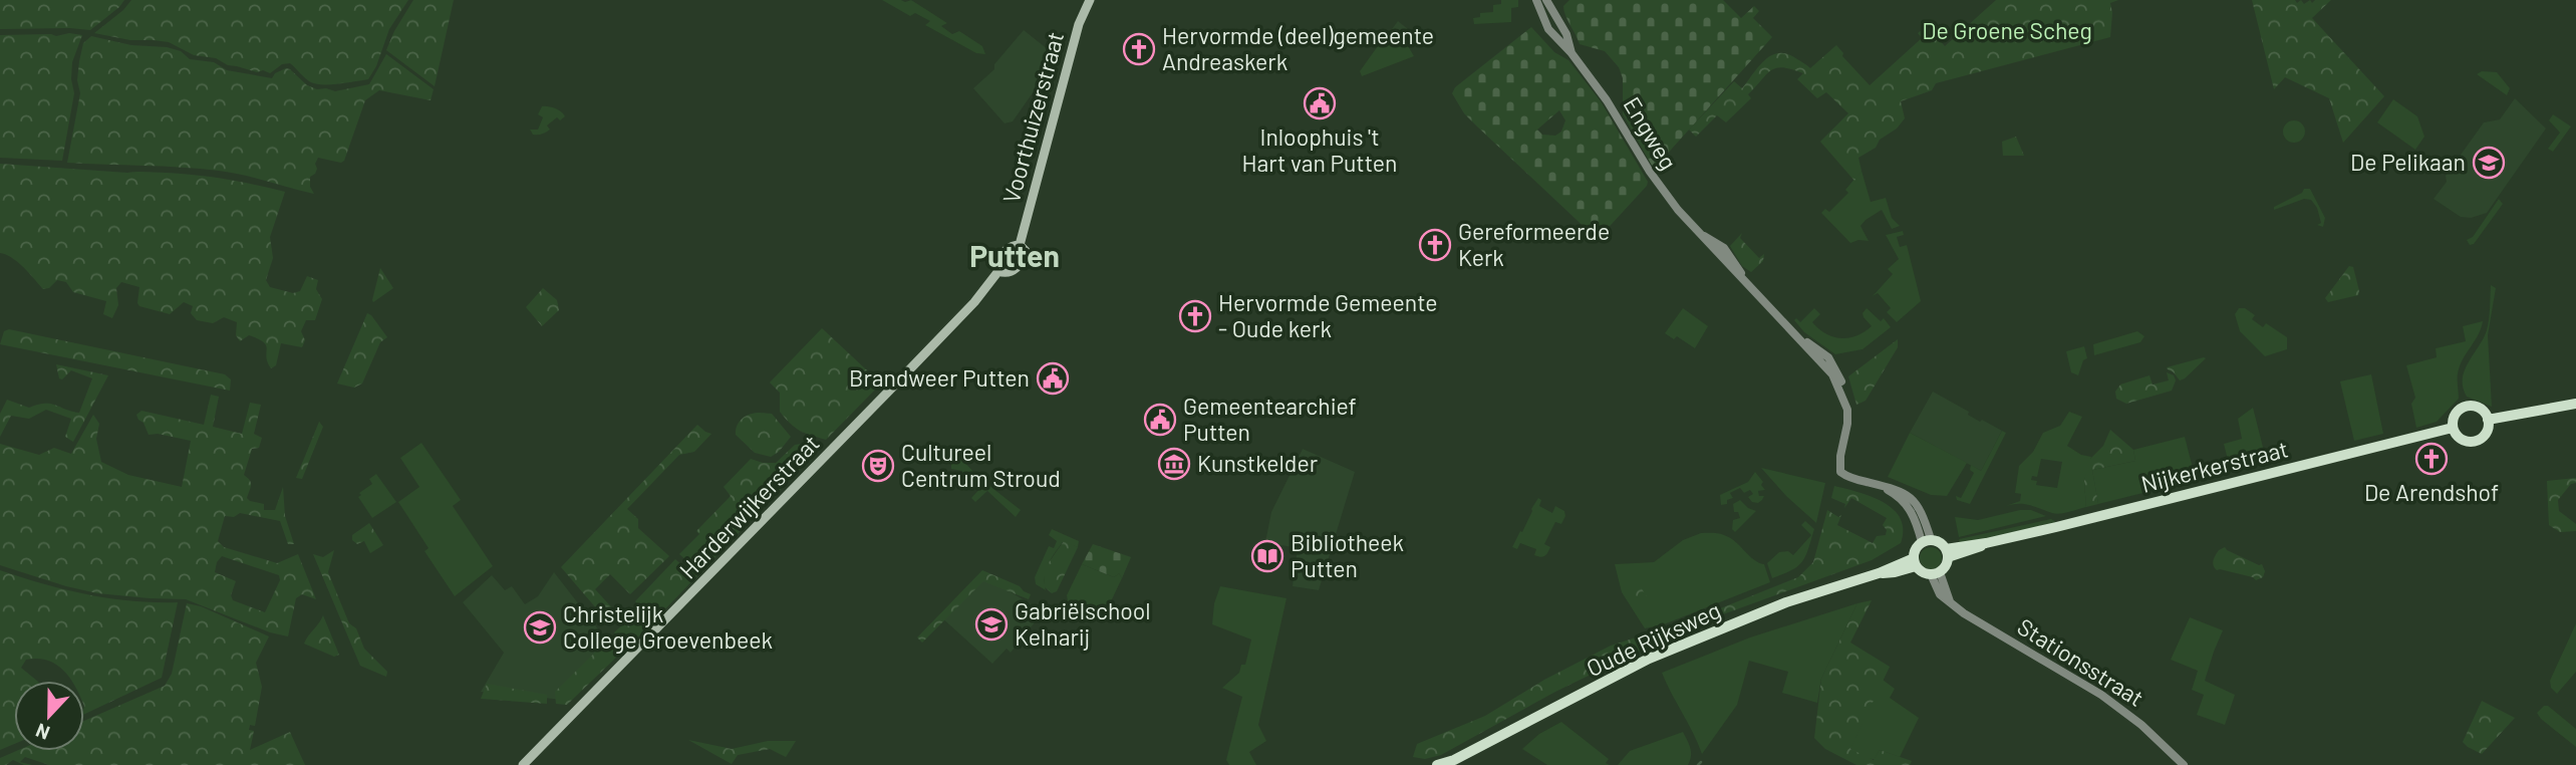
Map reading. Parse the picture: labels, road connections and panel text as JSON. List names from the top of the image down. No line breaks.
{"streets":{"main road":["Voorthuizerstraat","Nijkerkerstraat","Harderwijkerstraat","Oude Rijksweg"],"street":["Engweg","Stationsstraat"]},"crossings":[["Voorthuizerstraat","Harderwijkerstraat"],["Engweg","Nijkerkerstraat"],["Engweg","Oude Rijksweg"],["Engweg","Stationsstraat"],["Nijkerkerstraat","Oude Rijksweg"],["Nijkerkerstraat","Stationsstraat"],["Oude Rijksweg","Stationsstraat"]],"districts":["Putten"],"parks":["De Groene Scheg"],"places":{"church":["Hervormde (deel)gemeente Andreaskerk","Gereformeerde Kerk","Hervormde Gemeente - Oude kerk","De Arendshof"],"public building":["Inloophuis 't Hart van Putten","Brandweer Putten","Gemeentearchief Putten"],"school or university":["De Pelikaan","Gabriëlschool Kelnarij","Christelijk College Groevenbeek"],"museum":["Kunstkelder"],"theatre":["Cultureel Centrum Stroud"],"library":["Bibliotheek Putten"]},"north":"bottom"}
